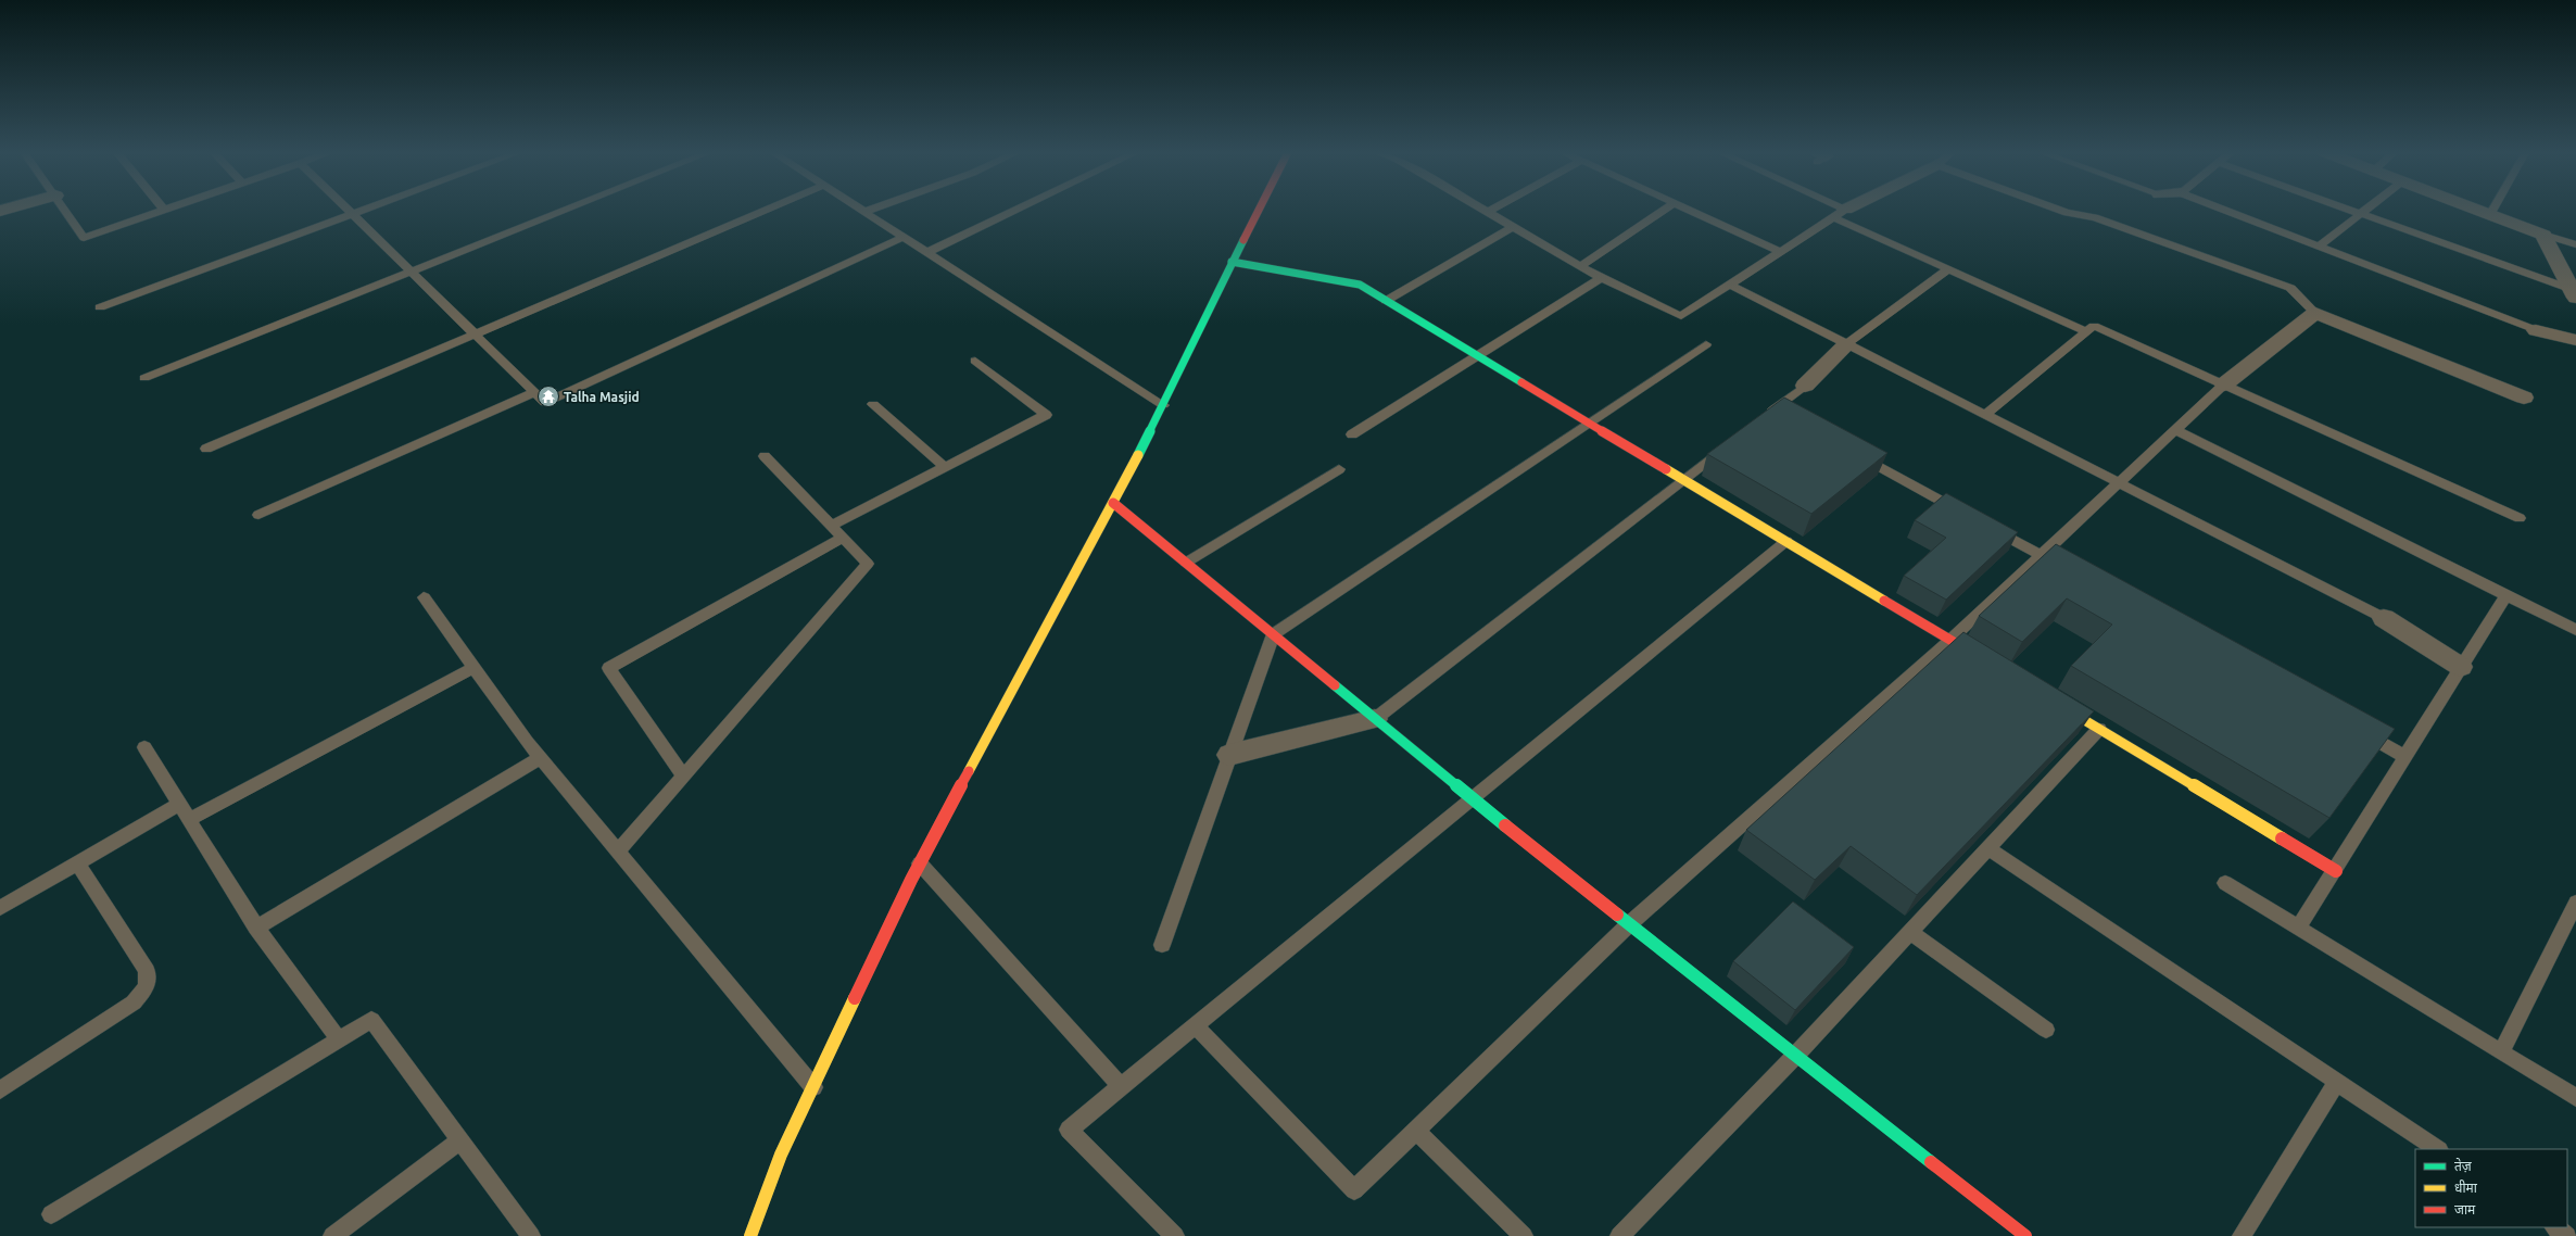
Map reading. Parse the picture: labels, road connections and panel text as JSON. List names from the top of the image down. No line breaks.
{"places":{"temple":["Talha Masjid"]},"legend":["तेज़","धीमा","जाम"]}
